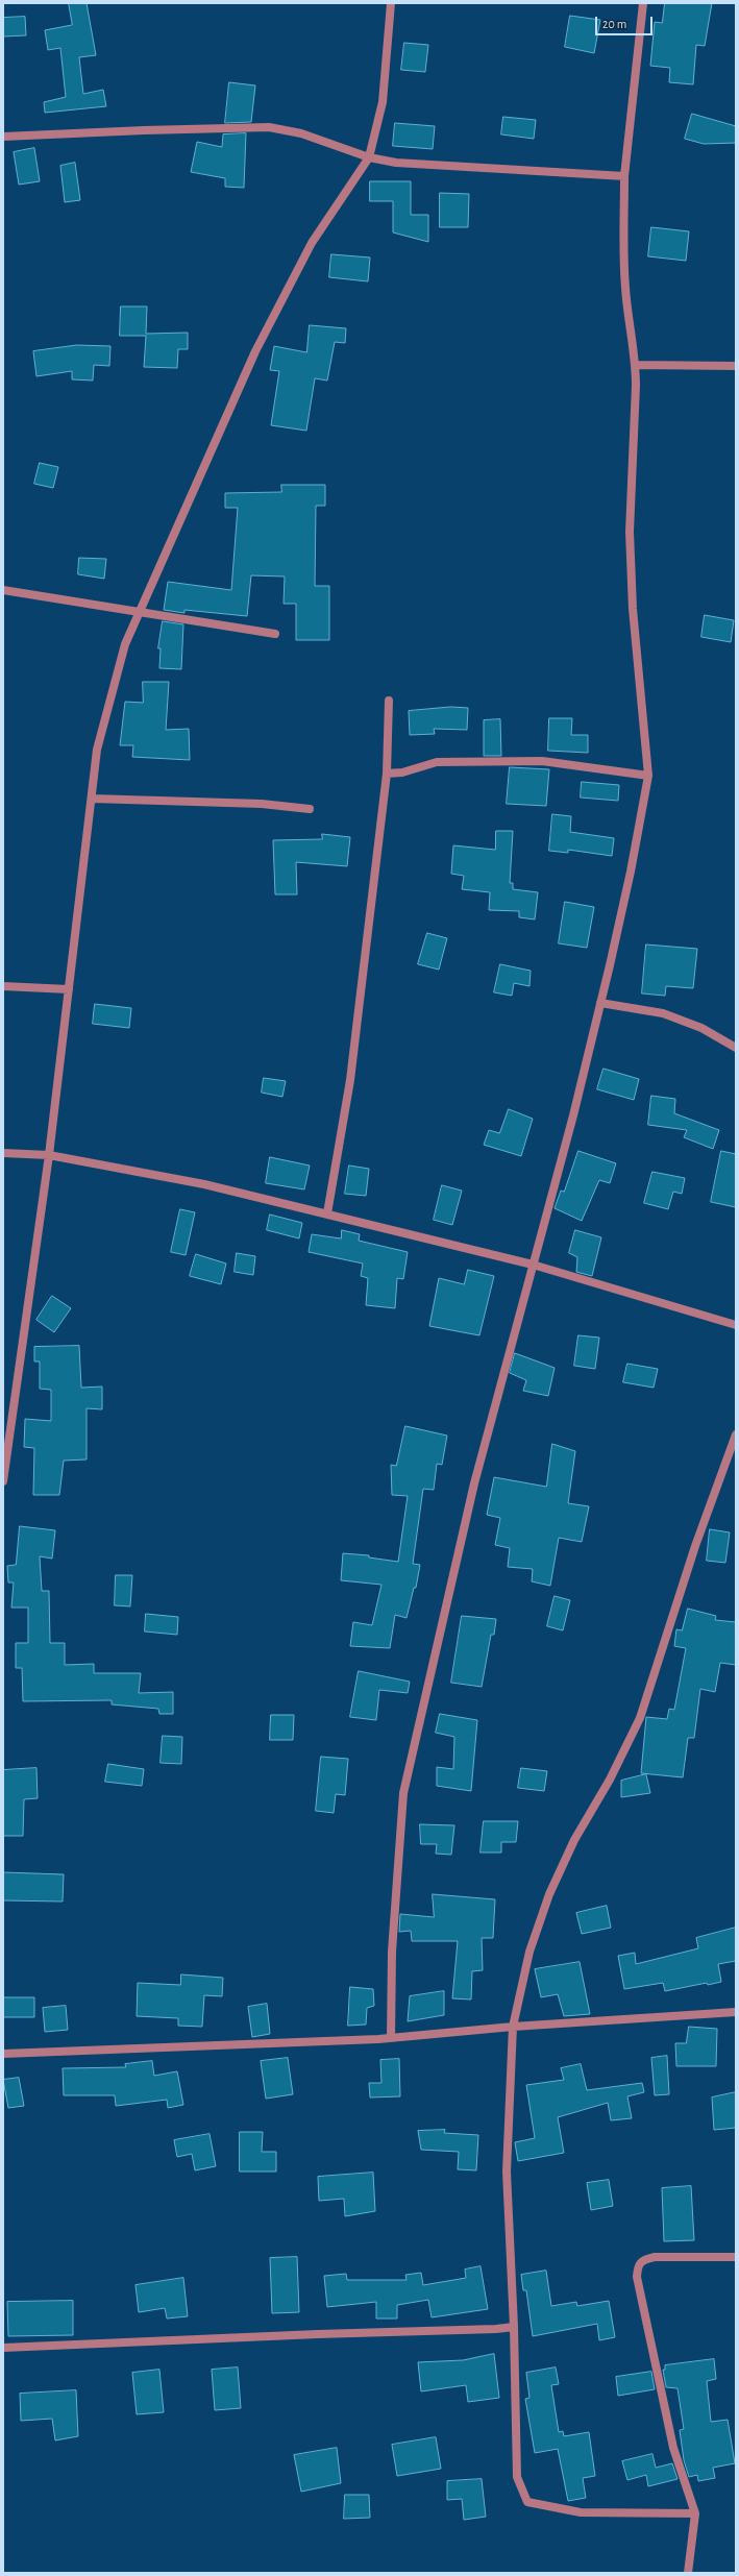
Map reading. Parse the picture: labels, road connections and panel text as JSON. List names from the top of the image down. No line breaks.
{"scale_bar":"20 m"}
